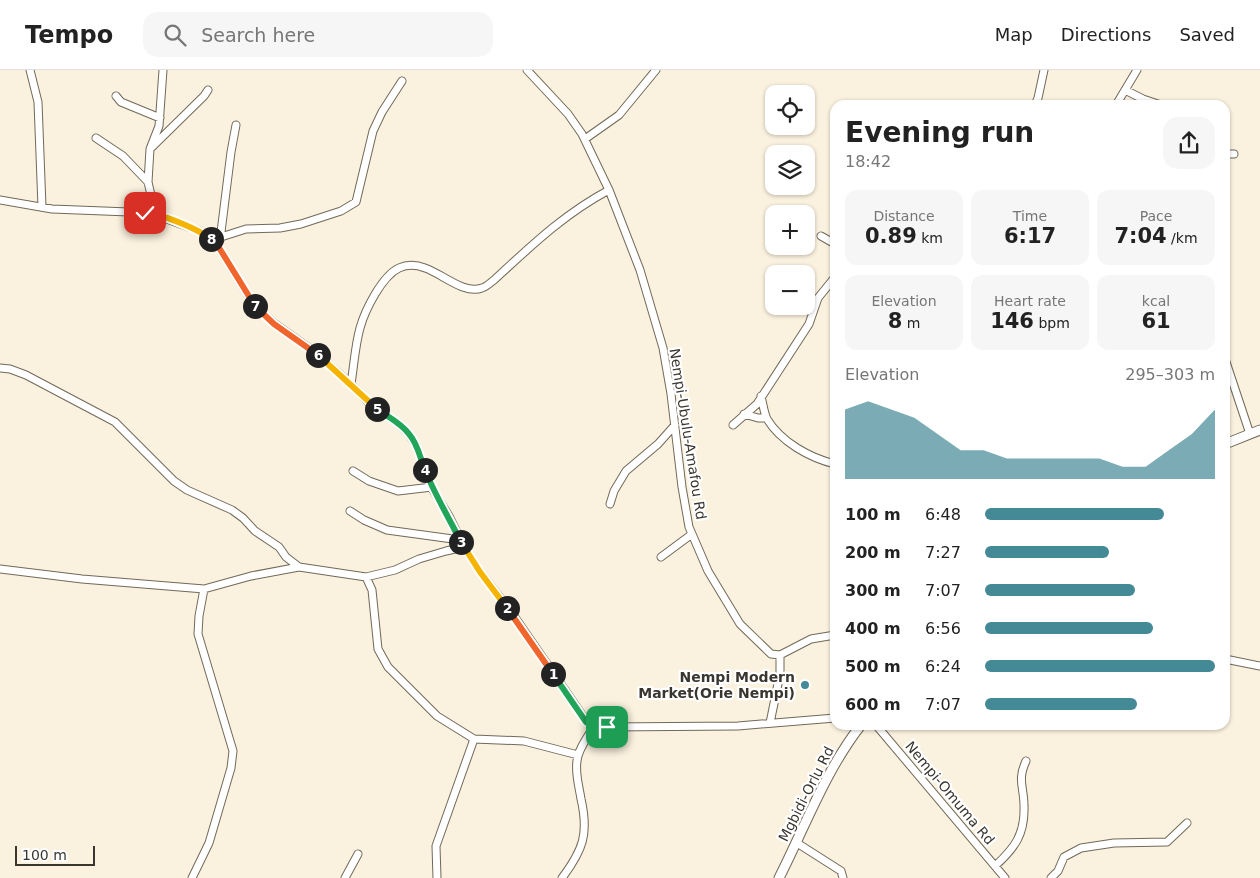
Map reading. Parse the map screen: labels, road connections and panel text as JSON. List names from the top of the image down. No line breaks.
{"streets":{"main road":["Mgbidi-Orlu Rd"],"street":["Nempi-Ubulu-Amafou Rd","Nempi-Omuma Rd"]},"places":["Nempi Modern Market(Orie Nempi)"],"scale_bar":"100 m","page":{"header":"Tempo","search":"Search here","nav":["Map","Directions","Saved"],"map_buttons":["+","−"],"heading":["Evening run","18:42"],"stats":[["Distance","0.89 km"],["Time","6:17"],["Pace","7:04 /km"],["Elevation","8 m"],["Heart rate","146 bpm"],["kcal","61"]],"pins":["8","7","6","5","4","3","2","1"],"chart":["Elevation","295–303 m"],"list":[{"name":"100 m","note":"6:48"},{"name":"200 m","note":"7:27"},{"name":"300 m","note":"7:07"},{"name":"400 m","note":"6:56"},{"name":"500 m","note":"6:24"},{"name":"600 m","note":"7:07"}],"scale":"100 m"}}
